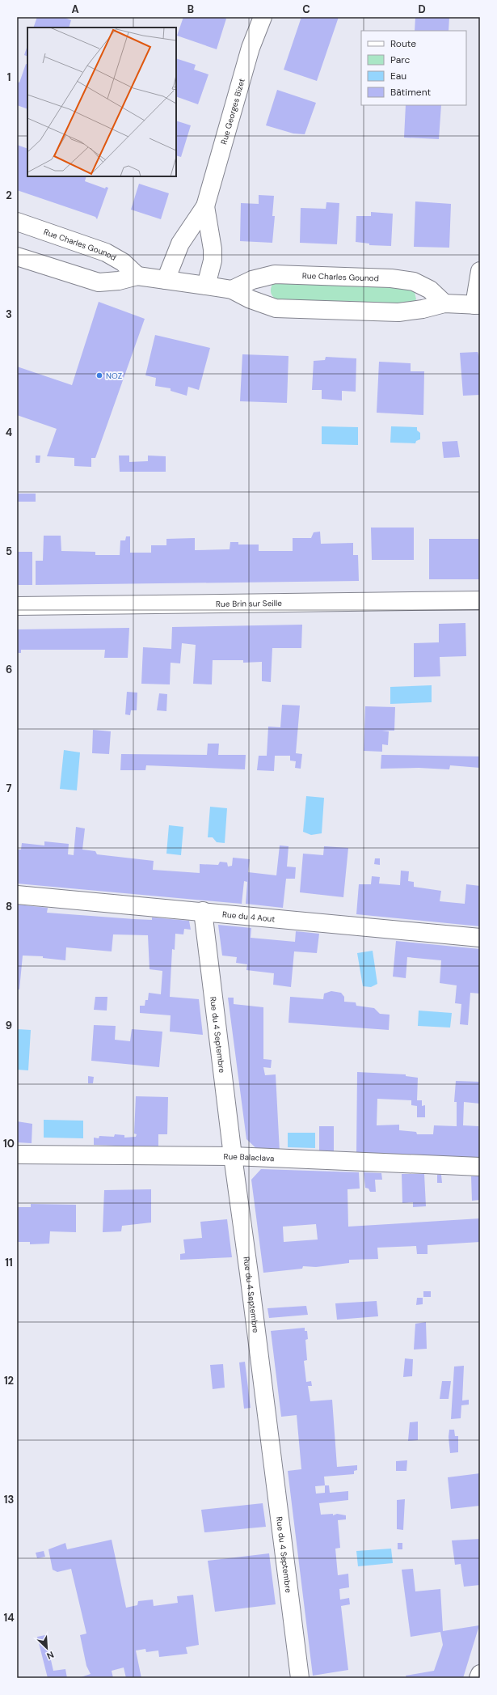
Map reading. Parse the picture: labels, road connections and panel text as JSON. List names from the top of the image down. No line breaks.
{"streets":{"street":["Rue Georges Bizet","Rue Charles Gounod","Rue Brin sur Seille","Rue du 4 Aout","Rue du 4 Septembre","Rue Balaclava"]},"crossings":[["Rue du 4 Aout","Rue du 4 Septembre"],["Rue du 4 Septembre","Rue Balaclava"]],"places":["NOZ"],"legend":["Route","Parc","Eau","Bâtiment"],"north":"bottom right","grid":{"columns":["A","B","C","D"],"rows":["1","2","3","4","5","6","7","8","9","10","11","12","13","14"]}}
